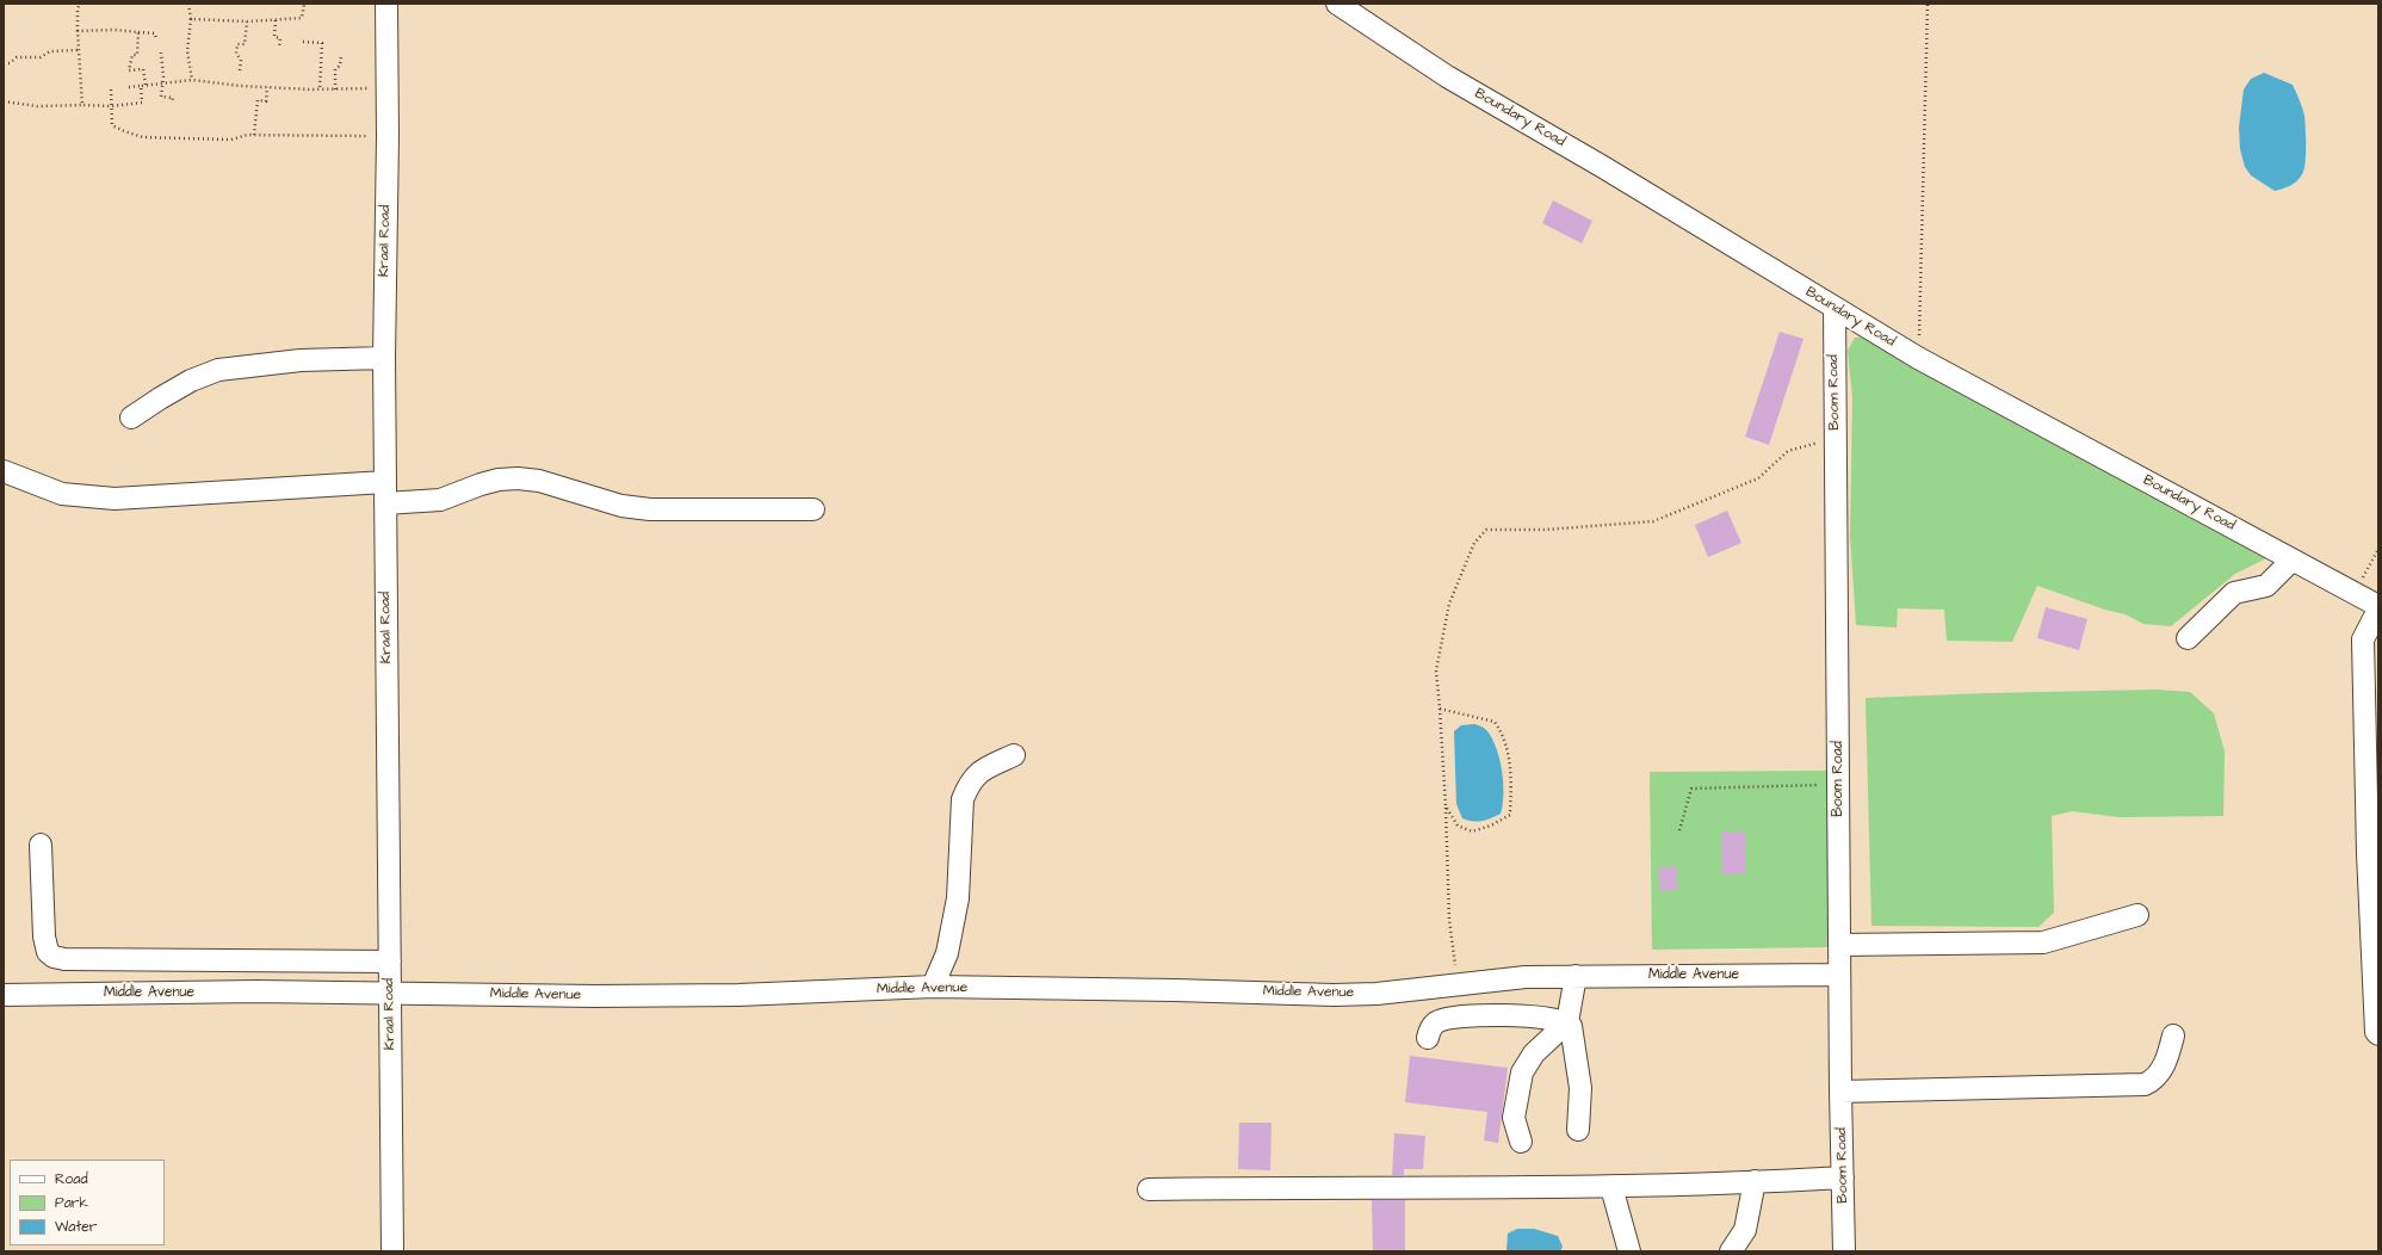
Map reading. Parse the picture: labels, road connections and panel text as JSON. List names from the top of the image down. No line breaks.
{"streets":{"street":["Boundary Road","Kraal Road","Boom Road","Middle Avenue"]},"crossings":[["Boundary Road","Boom Road"],["Kraal Road","Middle Avenue"],["Boom Road","Middle Avenue"]],"legend":["Road","Park","Water"]}
